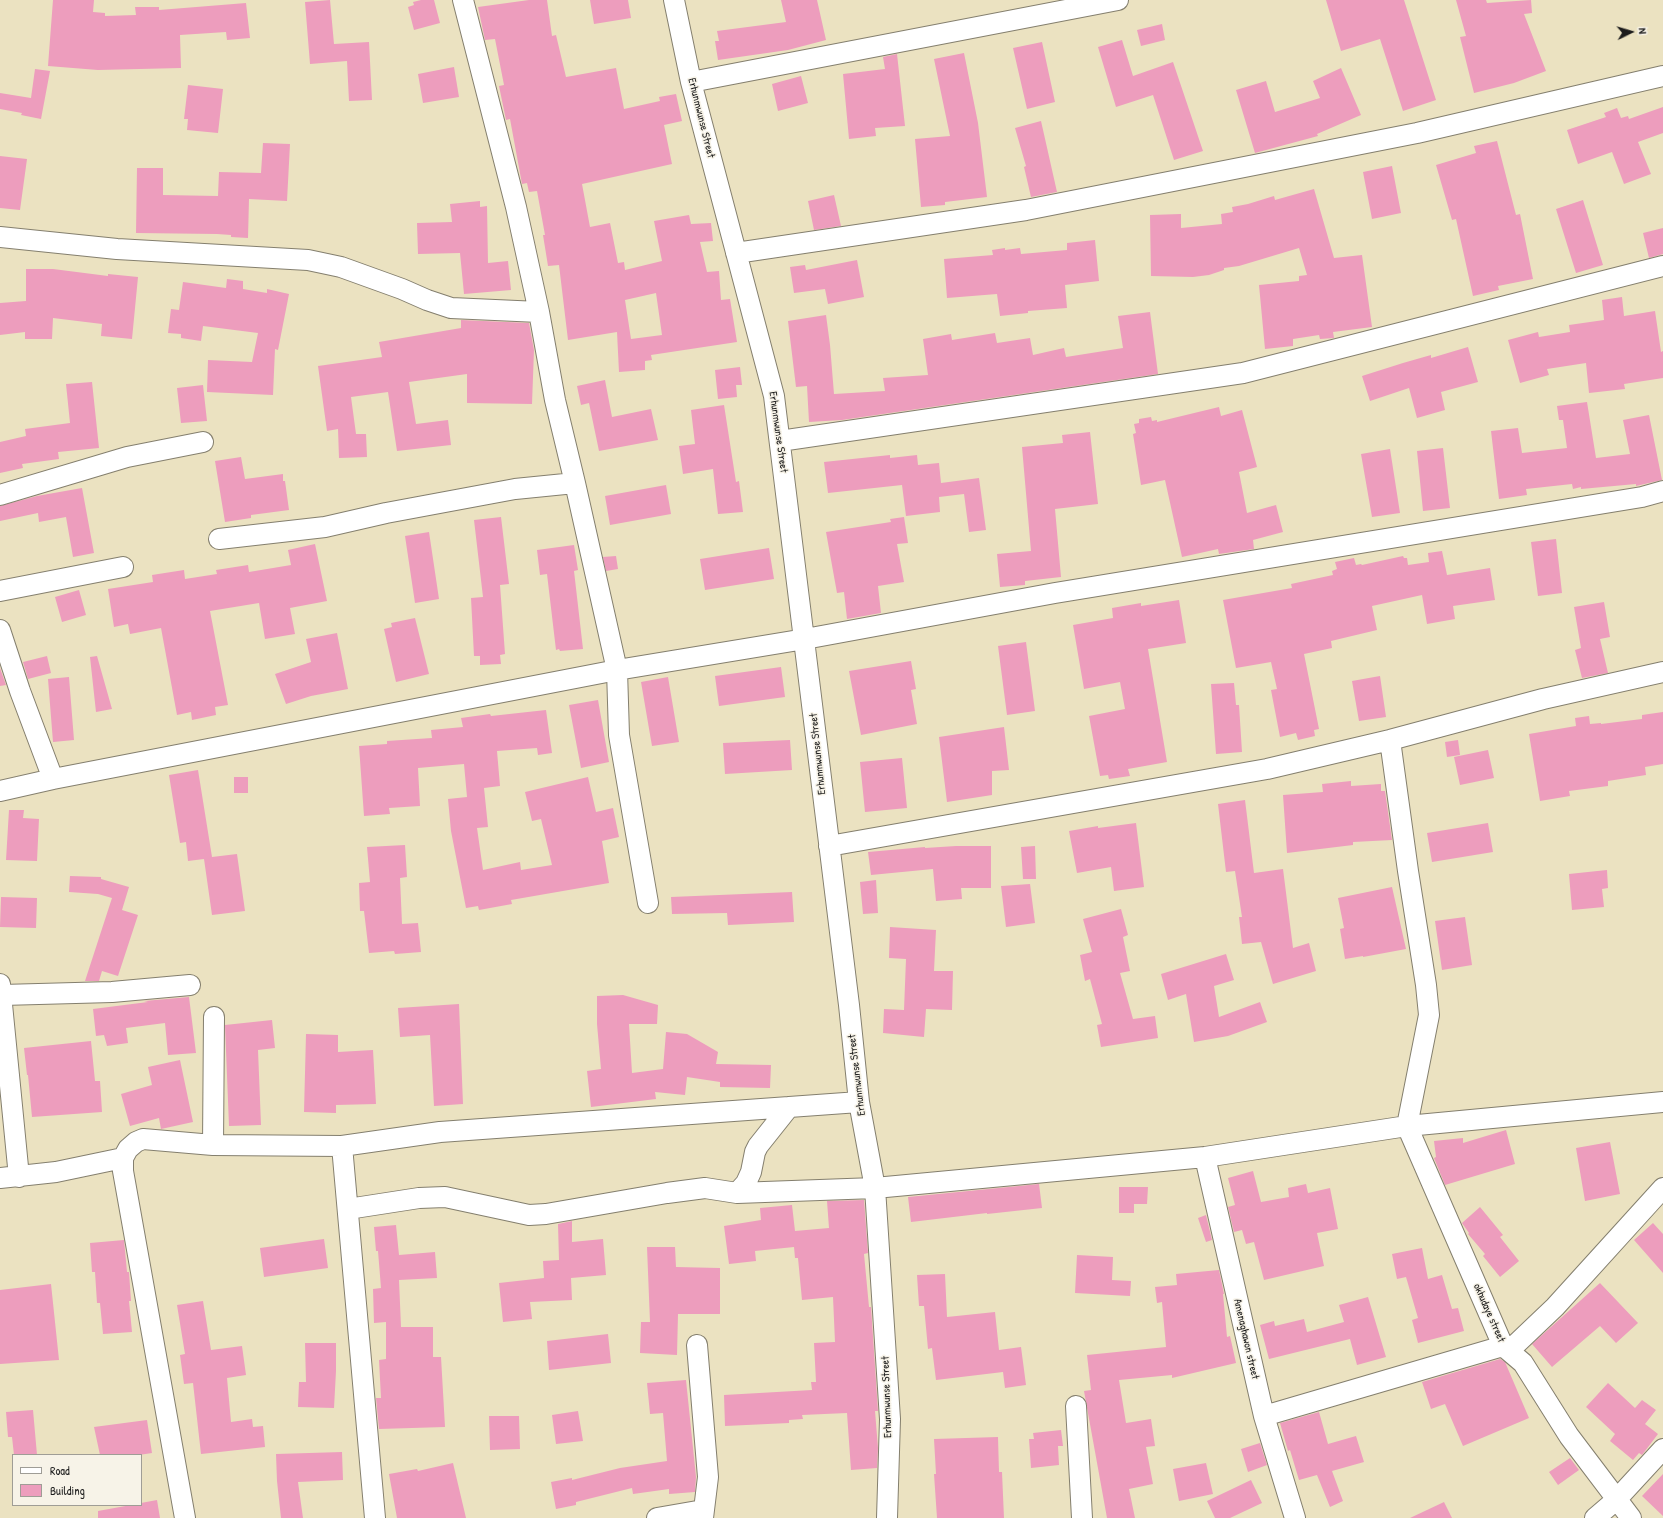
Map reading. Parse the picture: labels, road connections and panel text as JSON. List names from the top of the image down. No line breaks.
{"streets":{"street":["Erhunmwunse Street","okhudaye street","Amenaghawon street"]},"legend":["Road","Building"],"north":"right"}
